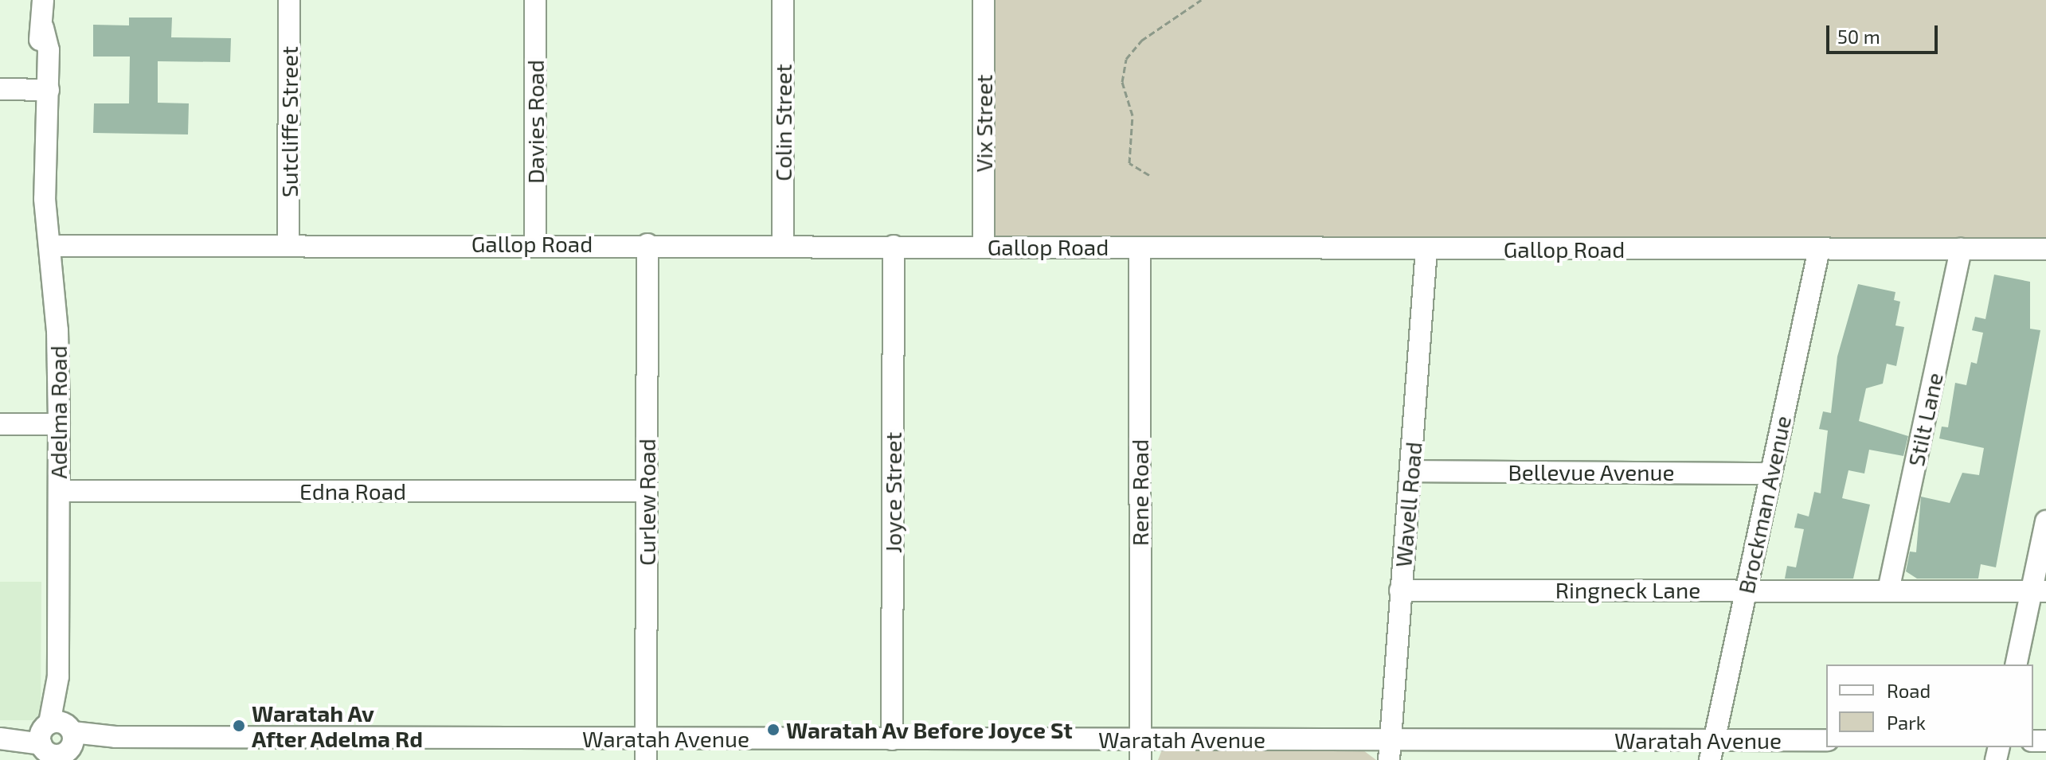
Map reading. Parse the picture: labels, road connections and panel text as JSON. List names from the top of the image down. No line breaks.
{"streets":{"street":["Sutcliffe Street","Davies Road","Colin Street","Vix Street","Gallop Road","Adelma Road","Stilt Lane","Bellevue Avenue","Edna Road","Joyce Street","Rene Road","Curlew Road","Wavell Road","Brockman Avenue","Ringneck Lane","Waratah Avenue"]},"crossings":[["Sutcliffe Street","Gallop Road"],["Davies Road","Gallop Road"],["Colin Street","Gallop Road"],["Vix Street","Gallop Road"],["Gallop Road","Adelma Road"],["Gallop Road","Stilt Lane"],["Gallop Road","Joyce Street"],["Gallop Road","Rene Road"],["Gallop Road","Curlew Road"],["Gallop Road","Wavell Road"],["Gallop Road","Brockman Avenue"],["Adelma Road","Edna Road"],["Adelma Road","Waratah Avenue"],["Stilt Lane","Ringneck Lane"],["Bellevue Avenue","Wavell Road"],["Bellevue Avenue","Brockman Avenue"],["Edna Road","Curlew Road"],["Joyce Street","Waratah Avenue"],["Rene Road","Waratah Avenue"],["Curlew Road","Waratah Avenue"],["Wavell Road","Ringneck Lane"],["Wavell Road","Waratah Avenue"],["Brockman Avenue","Ringneck Lane"],["Brockman Avenue","Waratah Avenue"]],"places":["Waratah Av After Adelma Rd","Waratah Av Before Joyce St"],"legend":["Road","Park"],"scale_bar":"50 m"}
